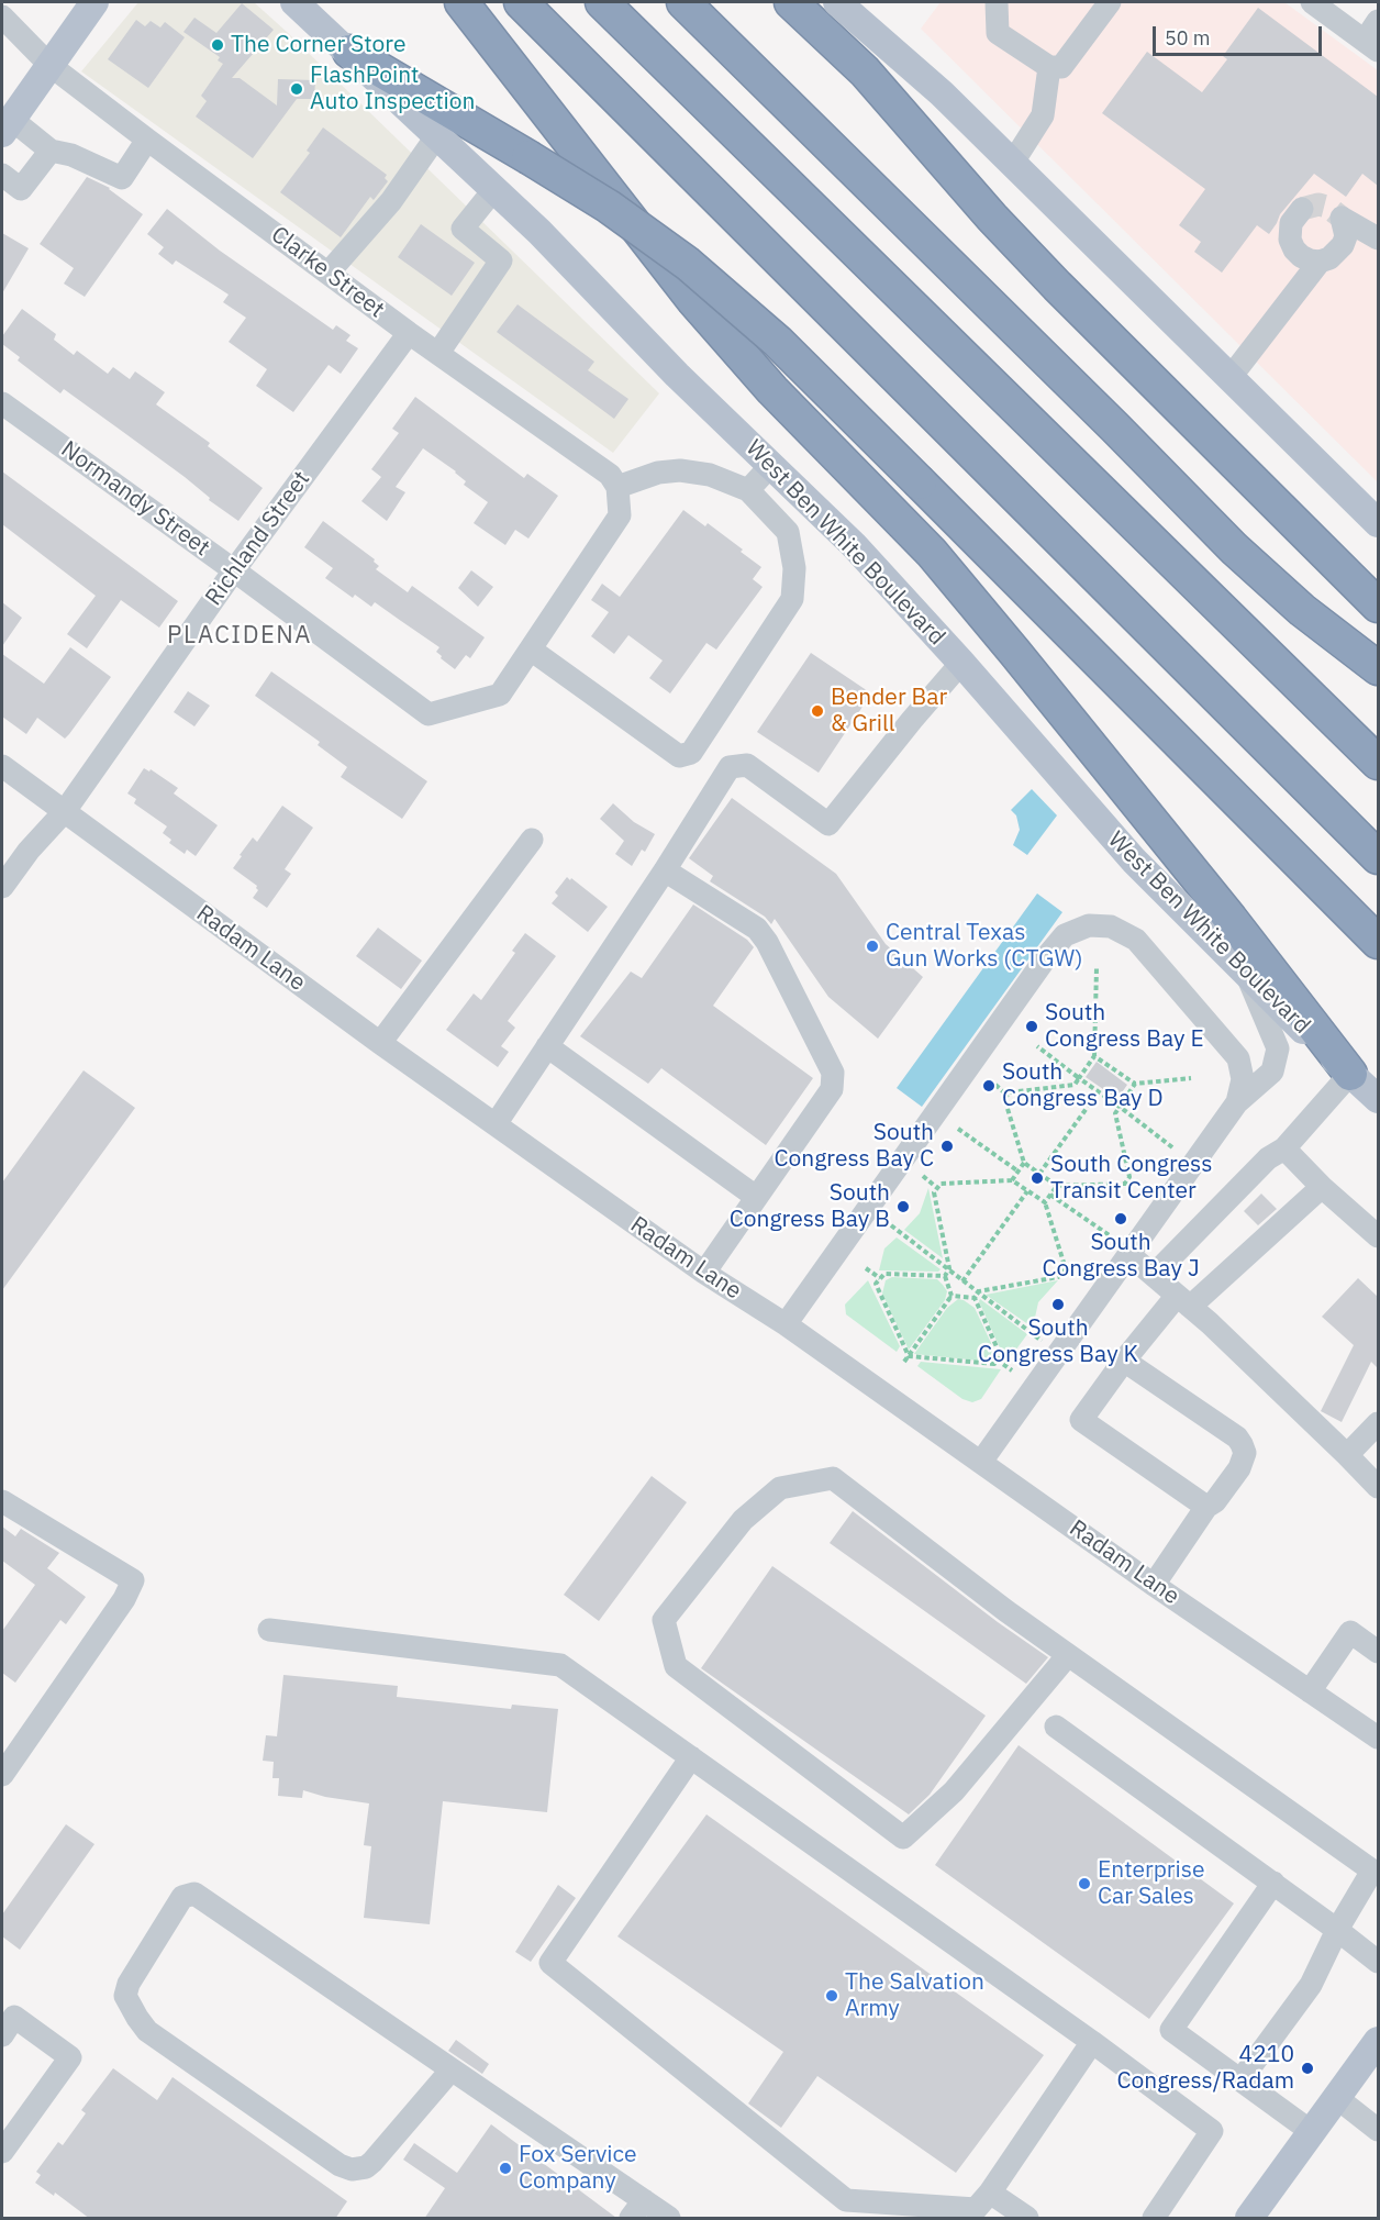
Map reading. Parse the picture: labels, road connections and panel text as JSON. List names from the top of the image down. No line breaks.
{"streets":{"main road":["West Ben White Boulevard"],"street":["Clarke Street","Normandy Street","Richland Street","Radam Lane"]},"crossings":[["Clarke Street","Richland Street"],["Normandy Street","Richland Street"],["Richland Street","Radam Lane"]],"districts":["PLACIDENA"],"places":["The Corner Store","FlashPoint Auto Inspection","Bender Bar & Grill","Central Texas Gun Works (CTGW)","South Congress Bay E","South Congress Bay D","South Congress Bay C","South Congress Transit Center","South Congress Bay B","South Congress Bay J","South Congress Bay K","Enterprise Car Sales","The Salvation Army","4210 Congress/Radam","Fox Service Company"],"scale_bar":"50 m"}
